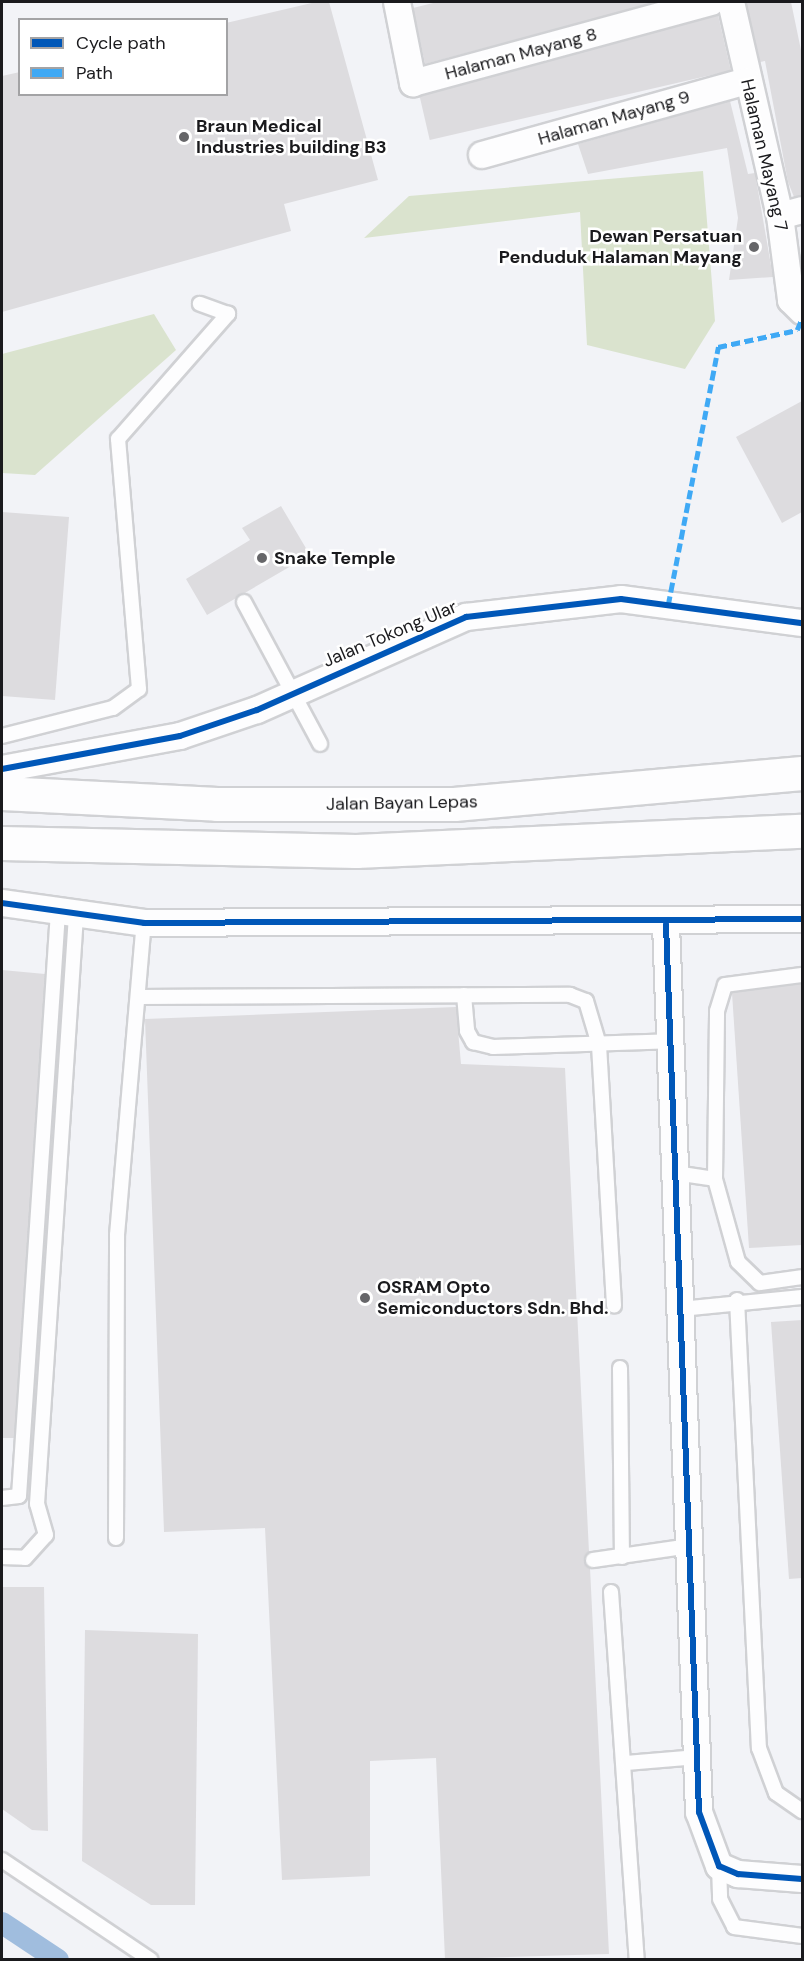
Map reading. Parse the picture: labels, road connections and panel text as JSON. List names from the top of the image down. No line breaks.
{"streets":{"highway":["Jalan Bayan Lepas"],"street":["Halaman Mayang 8","Halaman Mayang 9","Halaman Mayang 7","Jalan Tokong Ular"]},"crossings":[["Halaman Mayang 9","Halaman Mayang 7"]],"places":["Braun Medical Industries building B3","Dewan Persatuan Penduduk Halaman Mayang","Snake Temple","OSRAM Opto Semiconductors Sdn. Bhd."],"legend":["Cycle path","Path"]}
